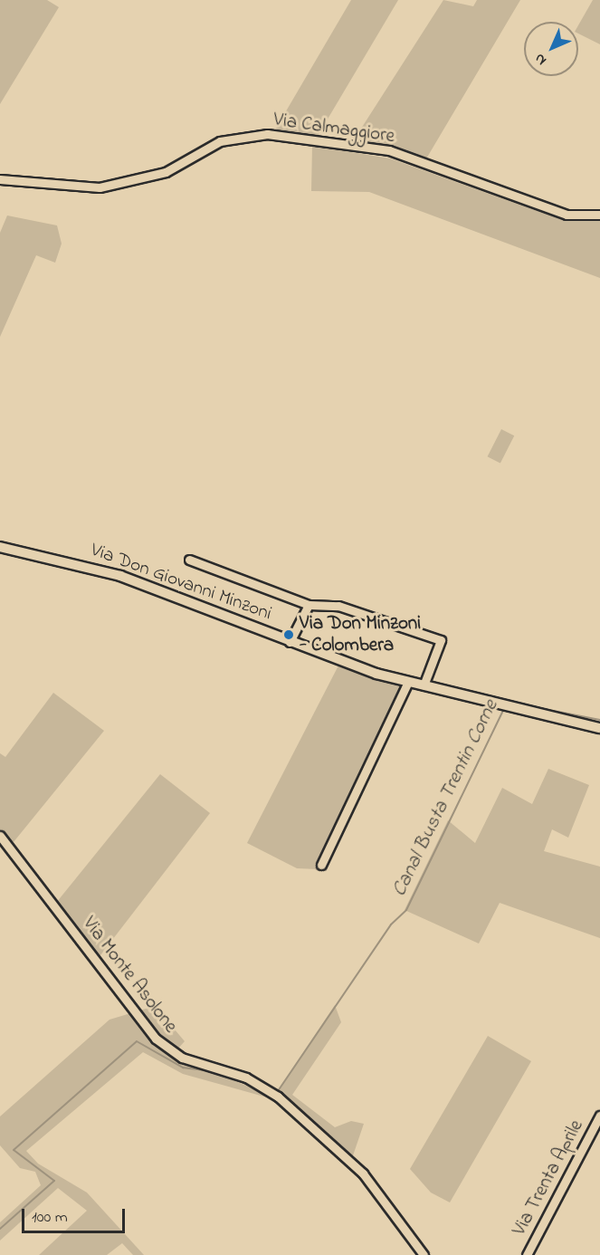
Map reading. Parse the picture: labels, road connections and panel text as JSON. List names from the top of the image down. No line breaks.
{"streets":{"street":["Via Calmaggiore","Via Don Giovanni Minzoni","Via Monte Asolone","Via Trenta Aprile"]},"water":["Canal Busta Trentin Corne"],"places":["Via Don Minzoni - Colombera"],"scale_bar":"100 m","north":"bottom left"}
